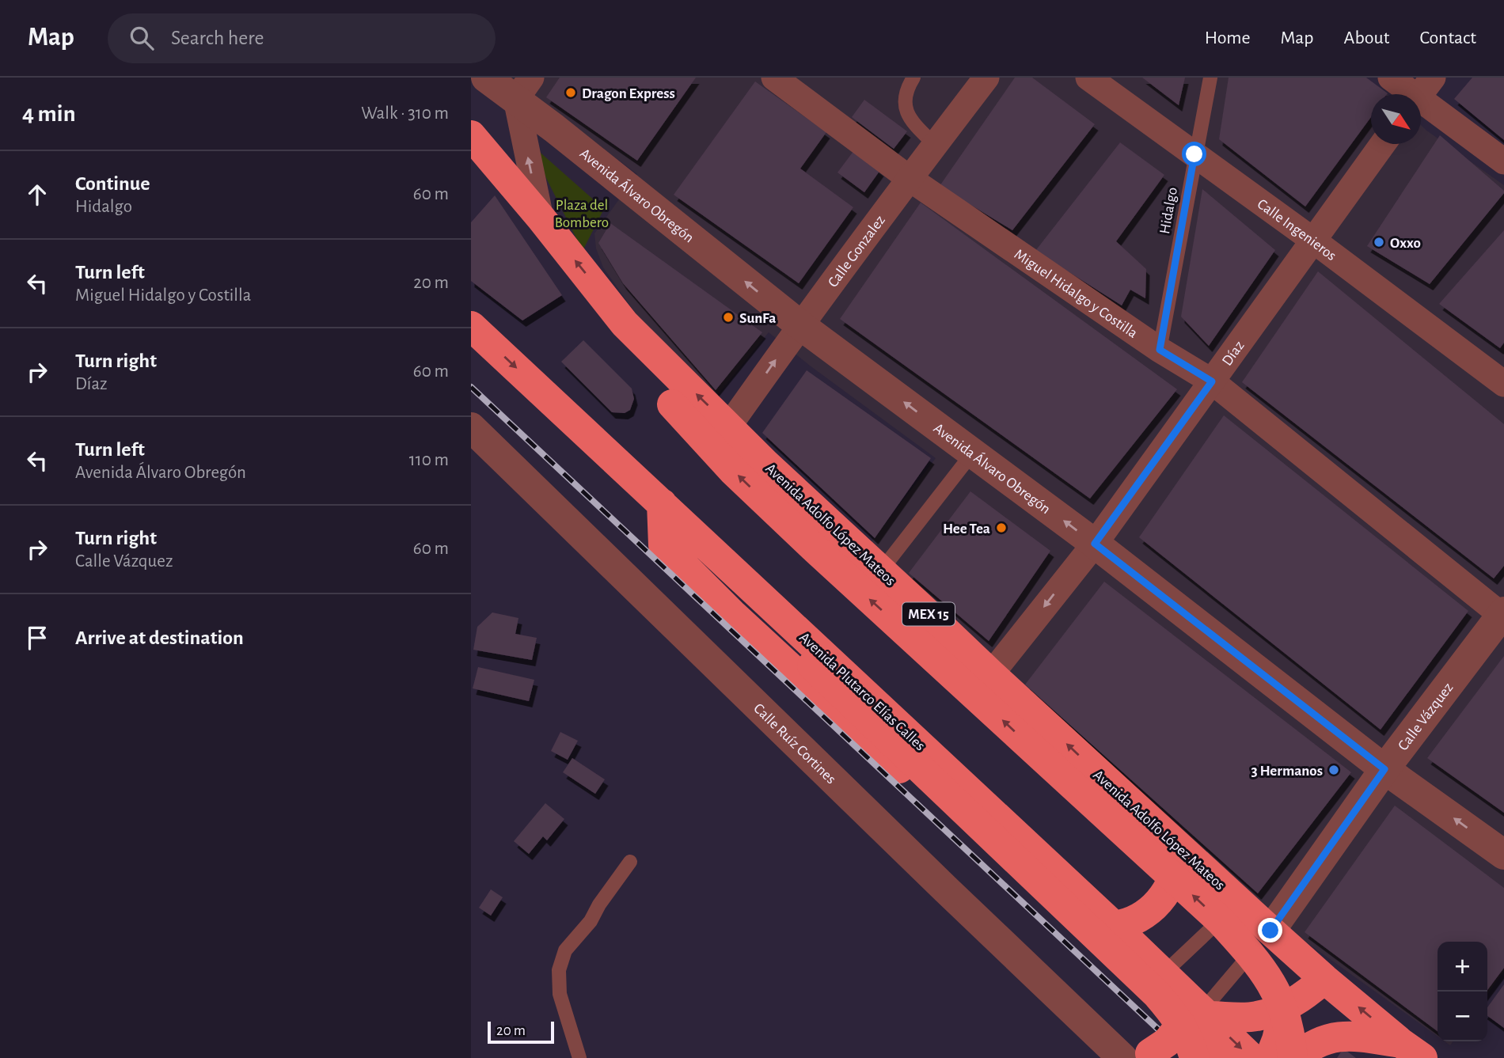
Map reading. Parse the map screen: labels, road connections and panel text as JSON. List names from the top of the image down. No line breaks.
{"streets":{"highway":["Avenida Adolfo López Mateos","MEX 15","Avenida Plutarco Elías Calles"],"street":["Avenida Álvaro Obregón","Calle Ingenieros","Calle Gonzalez","Miguel Hidalgo y Costilla","Díaz","Calle Vázquez","Calle Ruíz Cortines"],"lane":["Hidalgo"]},"crossings":[["Avenida Álvaro Obregón","Calle Gonzalez"],["Avenida Álvaro Obregón","Díaz"],["Avenida Álvaro Obregón","Calle Vázquez"],["Hidalgo","Calle Ingenieros"],["Hidalgo","Miguel Hidalgo y Costilla"],["Calle Ingenieros","Díaz"],["Calle Gonzalez","Miguel Hidalgo y Costilla"],["Calle Gonzalez","Avenida Adolfo López Mateos"],["Miguel Hidalgo y Costilla","Díaz"],["Miguel Hidalgo y Costilla","Calle Vázquez"],["Díaz","Avenida Adolfo López Mateos"],["Avenida Adolfo López Mateos","Calle Vázquez"]],"one_way":["Avenida Álvaro Obregón"],"parks":["Plaza del Bombero"],"places":["Dragon Express","Oxxo","SunFa","Hee Tea","3 Hermanos"],"scale_bar":"20 m","north":"bottom right","page":{"header":"Map","search":"Search here","nav":["Home","Map","About","Contact"],"heading":["4 min","Walk · 310 m"],"list":[["Continue","Hidalgo","60 m"],["Turn left","Miguel Hidalgo y Costilla","20 m"],["Turn right","Díaz","60 m"],["Turn left","Avenida Álvaro Obregón","110 m"],["Turn right","Calle Vázquez","60 m"],"Arrive at destination"],"map_buttons":["+","−"],"scale":"20 m"}}
